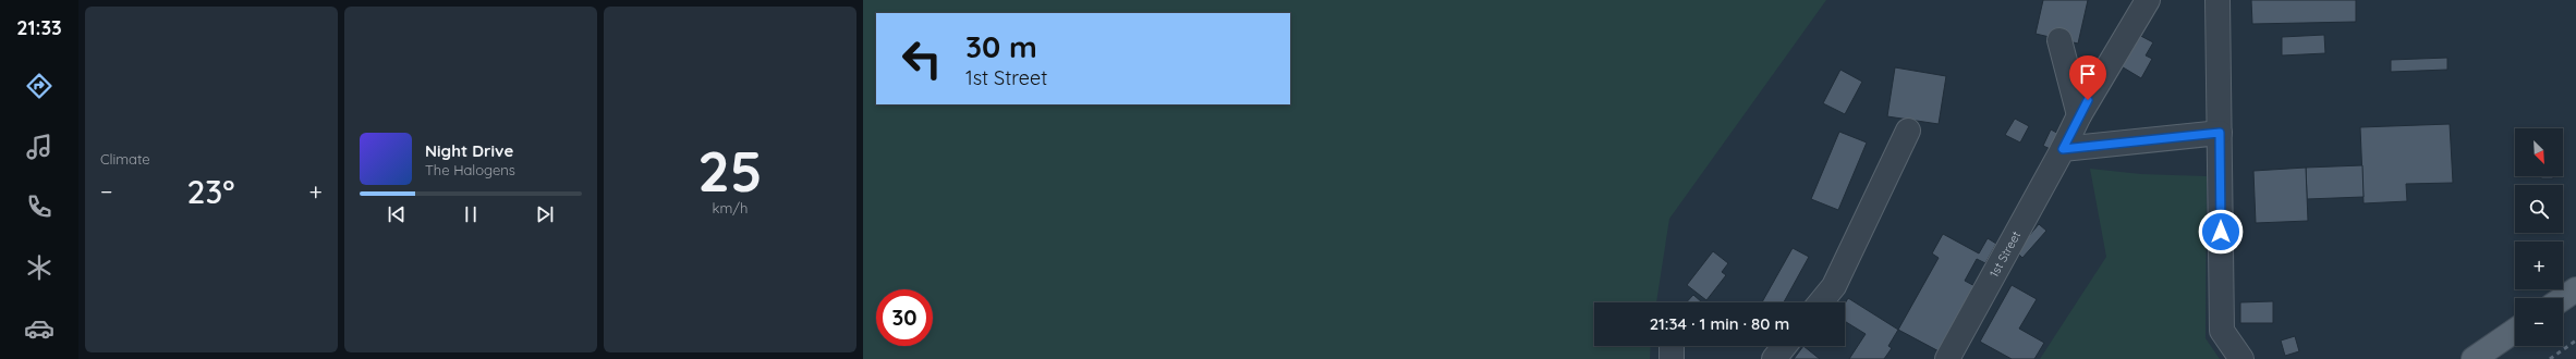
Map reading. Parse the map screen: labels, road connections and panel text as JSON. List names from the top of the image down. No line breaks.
{"streets":{"street":["1st Street"]},"north":"bottom right","page":{"tabs":"21:33","tile":["Climate",["25","km/h"]],"turn":["30 m","1st Street"],"map_buttons":["+","−"],"song":["Night Drive","The Halogens"],"heat":["−","23°","+"],"limit":"30","trip":"21:34 · 1 min · 80 m"}}
